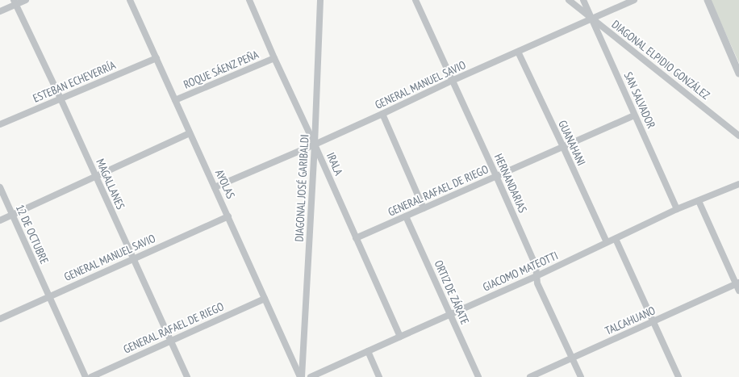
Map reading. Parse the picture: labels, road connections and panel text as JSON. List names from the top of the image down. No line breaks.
{"streets":{"street":["DIAGONAL ELPIDIO GONZÁLEZ","ROQUE SÁENZ PEÑA","ESTEBAN ECHEVERRÍA","GENERAL MANUEL SAVIO","SAN SALVADOR","GUANAHANI","IRALA","HERNANDARIAS","MAGALLANES","AYOLAS","DIAGONAL JOSÉ GARIBALDI","GENERAL RAFAEL DE RIEGO","12 DE OCTUBRE","GIACOMO MATEOTTI","ORTIZ DE ZÁRATE","TALCAHUANO"]},"crossings":[["DIAGONAL ELPIDIO GONZÁLEZ","GENERAL MANUEL SAVIO"],["DIAGONAL ELPIDIO GONZÁLEZ","SAN SALVADOR"],["ROQUE SÁENZ PEÑA","IRALA"],["ROQUE SÁENZ PEÑA","AYOLAS"],["ESTEBAN ECHEVERRÍA","MAGALLANES"],["ESTEBAN ECHEVERRÍA","AYOLAS"],["GENERAL MANUEL SAVIO","SAN SALVADOR"],["GENERAL MANUEL SAVIO","GUANAHANI"],["GENERAL MANUEL SAVIO","IRALA"],["GENERAL MANUEL SAVIO","HERNANDARIAS"],["GENERAL MANUEL SAVIO","MAGALLANES"],["GENERAL MANUEL SAVIO","AYOLAS"],["GENERAL MANUEL SAVIO","DIAGONAL JOSÉ GARIBALDI"],["GENERAL MANUEL SAVIO","12 DE OCTUBRE"],["SAN SALVADOR","GENERAL RAFAEL DE RIEGO"],["SAN SALVADOR","GIACOMO MATEOTTI"],["GUANAHANI","GENERAL RAFAEL DE RIEGO"],["GUANAHANI","GIACOMO MATEOTTI"],["IRALA","DIAGONAL JOSÉ GARIBALDI"],["IRALA","GENERAL RAFAEL DE RIEGO"],["IRALA","GIACOMO MATEOTTI"],["HERNANDARIAS","GENERAL RAFAEL DE RIEGO"],["HERNANDARIAS","GIACOMO MATEOTTI"],["HERNANDARIAS","TALCAHUANO"],["MAGALLANES","GENERAL RAFAEL DE RIEGO"],["AYOLAS","DIAGONAL JOSÉ GARIBALDI"],["AYOLAS","GENERAL RAFAEL DE RIEGO"],["GENERAL RAFAEL DE RIEGO","ORTIZ DE ZÁRATE"],["GIACOMO MATEOTTI","ORTIZ DE ZÁRATE"]]}
